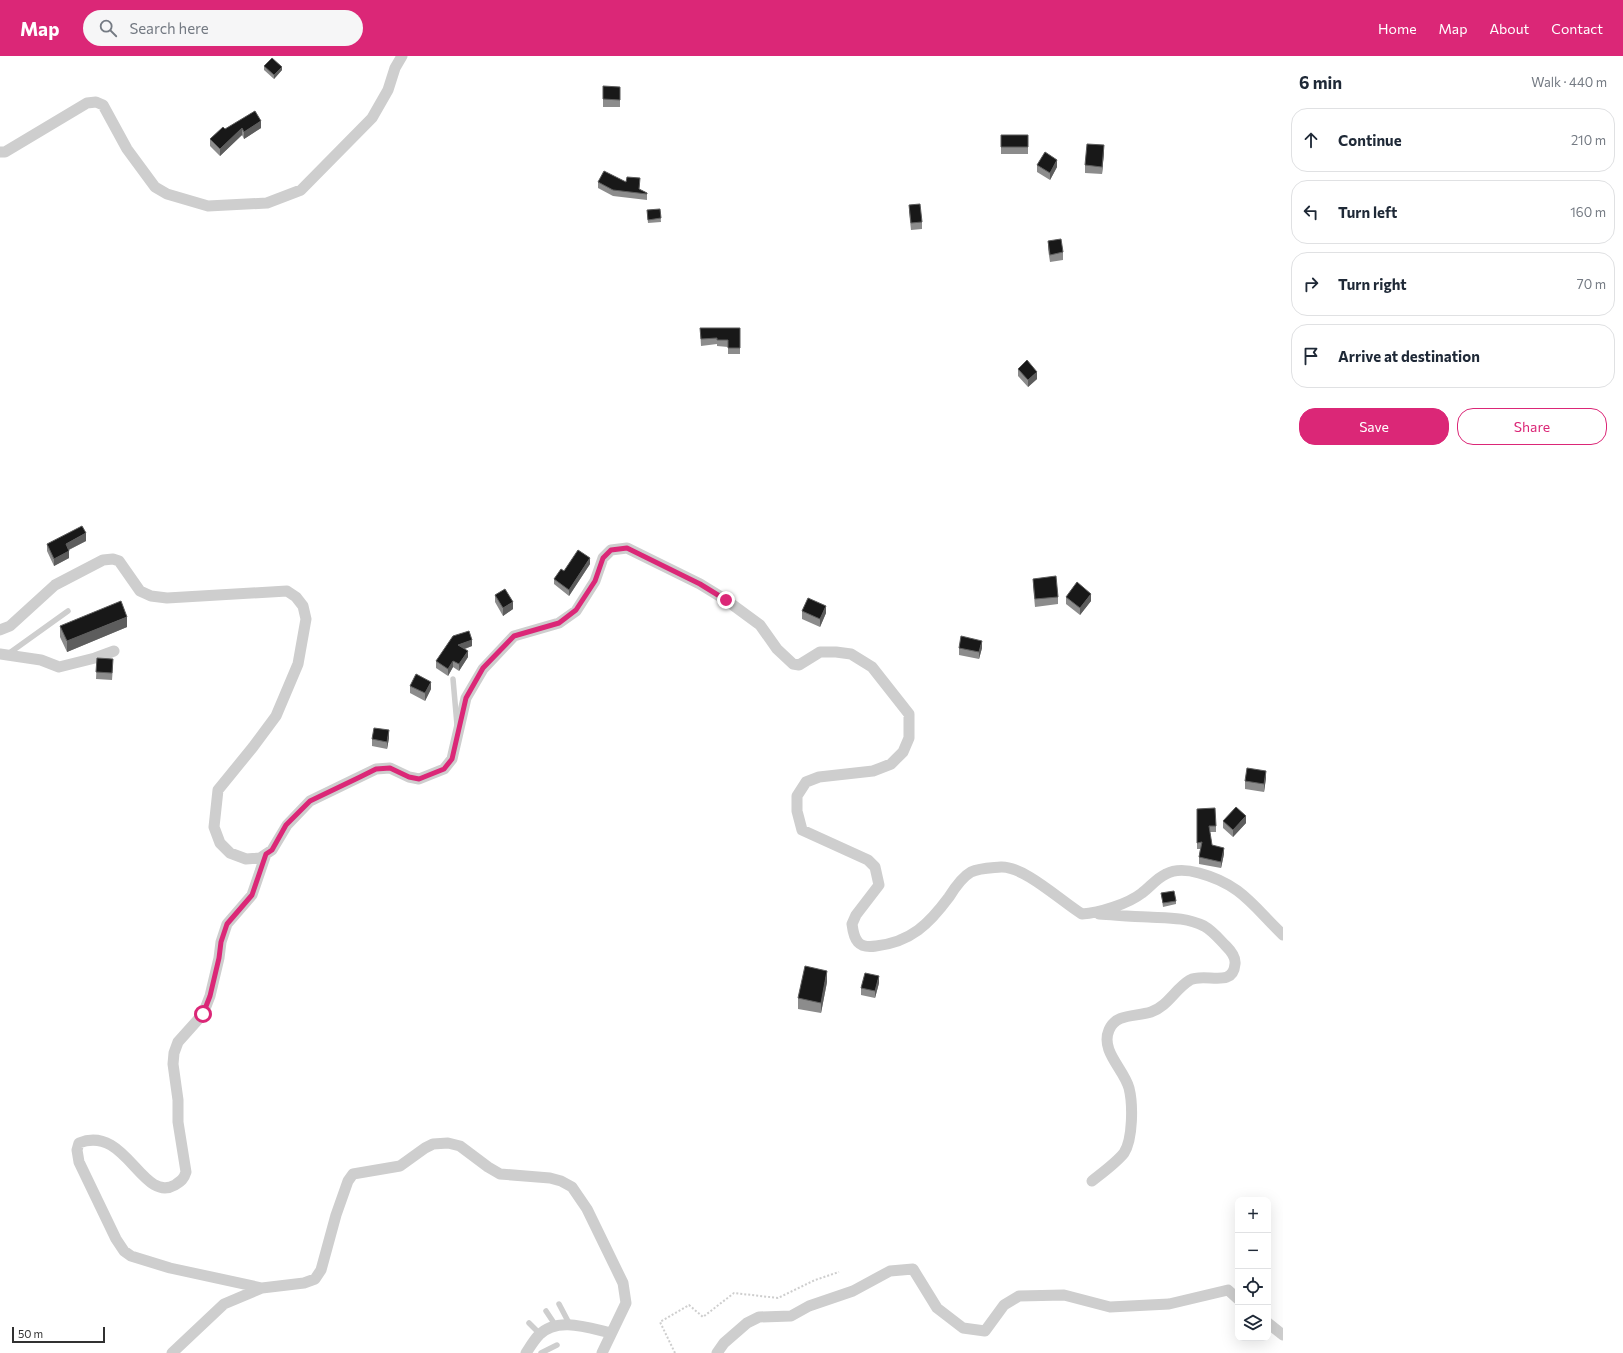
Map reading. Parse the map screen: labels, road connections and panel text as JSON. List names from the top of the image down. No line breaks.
{"scale_bar":"50 m","page":{"header":"Map","search":"Search here","nav":["Home","Map","About","Contact"],"heading":["6 min","Walk · 440 m"],"list":[["Continue","210 m"],["Turn left","160 m"],["Turn right","70 m"],"Arrive at destination"],"buttons":["Save","Share"],"map_buttons":["+","−"],"scale":"50 m"}}
